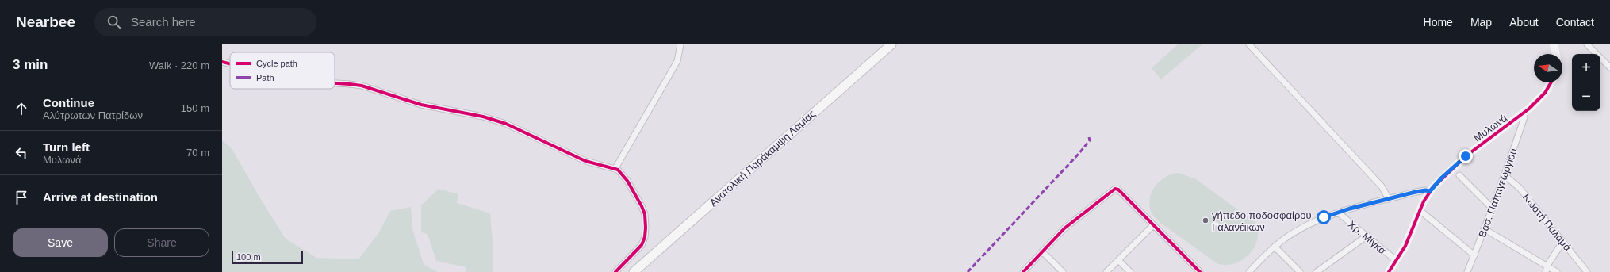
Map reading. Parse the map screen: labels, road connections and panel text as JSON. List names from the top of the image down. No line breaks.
{"streets":{"main road":["Ανατολική Παράκαμψη Λαμίας"],"street":["Μυλωνά","Βασ. Παπαγεωργίου","Κωστή Παλαμά","Χρ. Μίγκα"]},"crossings":[["Μυλωνά","Βασ. Παπαγεωργίου"],["Μυλωνά","Χρ. Μίγκα"],["Βασ. Παπαγεωργίου","Κωστή Παλαμά"]],"places":["γήπεδο ποδοσφαίρου Γαλανέικων"],"legend":["Cycle path","Path"],"scale_bar":"100 m","north":"left","page":{"header":"Nearbee","search":"Search here","nav":["Home","Map","About","Contact"],"heading":["3 min","Walk · 220 m"],"map_buttons":["+","−"],"list":[["Continue","Αλύτρωτων Πατρίδων","150 m"],["Turn left","Μυλωνά","70 m"],"Arrive at destination"],"buttons":["Save","Share"],"scale":"100 m"}}
